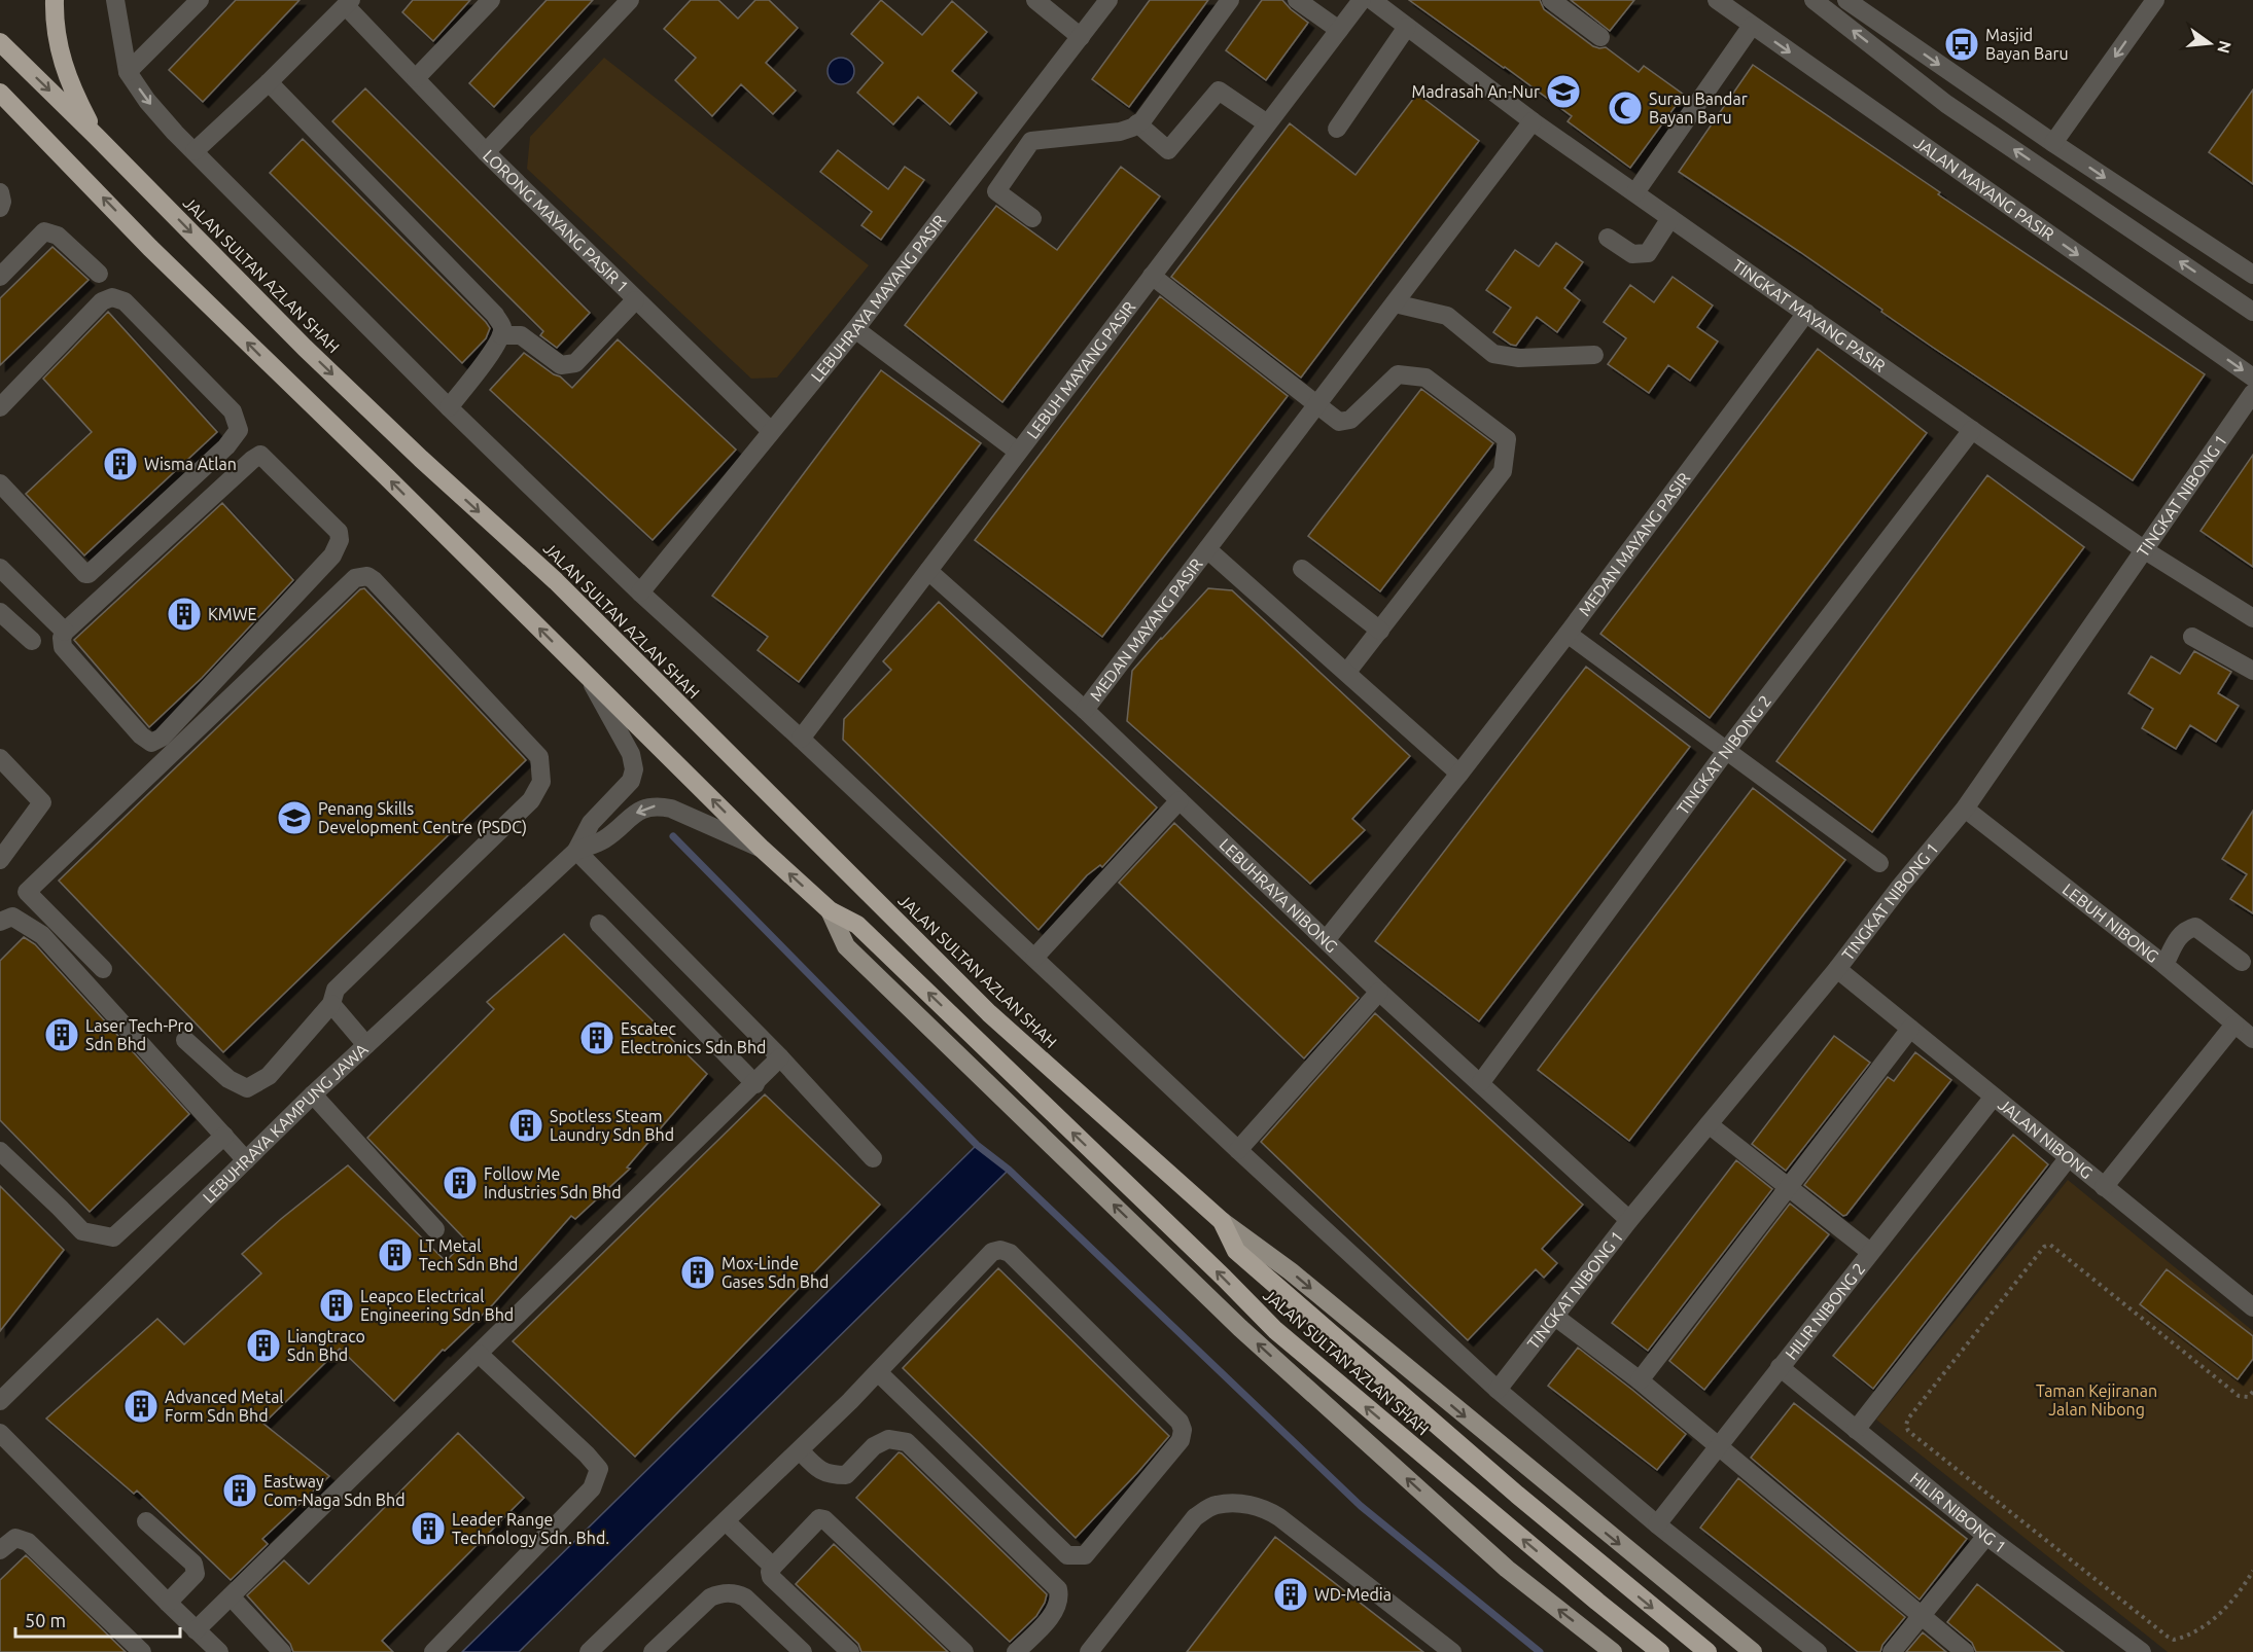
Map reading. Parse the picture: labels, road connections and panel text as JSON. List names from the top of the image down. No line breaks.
{"streets":{"highway":["JALAN SULTAN AZLAN SHAH"],"street":["JALAN MAYANG PASIR","LORONG MAYANG PASIR 1","LEBUHRAYA MAYANG PASIR","TINGKAT MAYANG PASIR","LEBUH MAYANG PASIR","TINGKAT NIBONG 1","MEDAN MAYANG PASIR","TINGKAT NIBONG 2","LEBUHRAYA NIBONG","LEBUH NIBONG","LEBUHRAYA KAMPUNG JAWA","JALAN NIBONG","HILIR NIBONG 2","HILIR NIBONG 1"]},"crossings":[["LORONG MAYANG PASIR 1","LEBUHRAYA MAYANG PASIR"],["JALAN SULTAN AZLAN SHAH","LEBUHRAYA KAMPUNG JAWA"],["TINGKAT MAYANG PASIR","TINGKAT NIBONG 1"],["TINGKAT MAYANG PASIR","MEDAN MAYANG PASIR"],["TINGKAT MAYANG PASIR","TINGKAT NIBONG 2"],["LEBUH MAYANG PASIR","LEBUHRAYA NIBONG"],["TINGKAT NIBONG 1","LEBUHRAYA NIBONG"],["TINGKAT NIBONG 1","LEBUH NIBONG"],["TINGKAT NIBONG 1","JALAN NIBONG"],["MEDAN MAYANG PASIR","LEBUHRAYA NIBONG"],["TINGKAT NIBONG 2","LEBUHRAYA NIBONG"],["JALAN NIBONG","HILIR NIBONG 2"],["HILIR NIBONG 2","HILIR NIBONG 1"]],"parks":["Taman Kejiranan Jalan Nibong"],"places":{"bus stop":["Masjid Bayan Baru"],"school or university":["Madrasah An-Nur","Penang Skills Development Centre (PSDC)"],"mosque":["Surau Bandar Bayan Baru"],"building":["Wisma Atlan","KMWE","Laser Tech-Pro Sdn Bhd","Escatec Electronics Sdn Bhd","Spotless Steam Laundry Sdn Bhd","Follow Me Industries Sdn Bhd","LT Metal Tech Sdn Bhd","Mox-Linde Gases Sdn Bhd","Leapco Electrical Engineering Sdn Bhd","Liangtraco Sdn Bhd","Advanced Metal Form Sdn Bhd","Eastway Com-Naga Sdn Bhd","Leader Range Technology Sdn. Bhd.","WD-Media"]},"scale_bar":"50 m","north":"right"}
